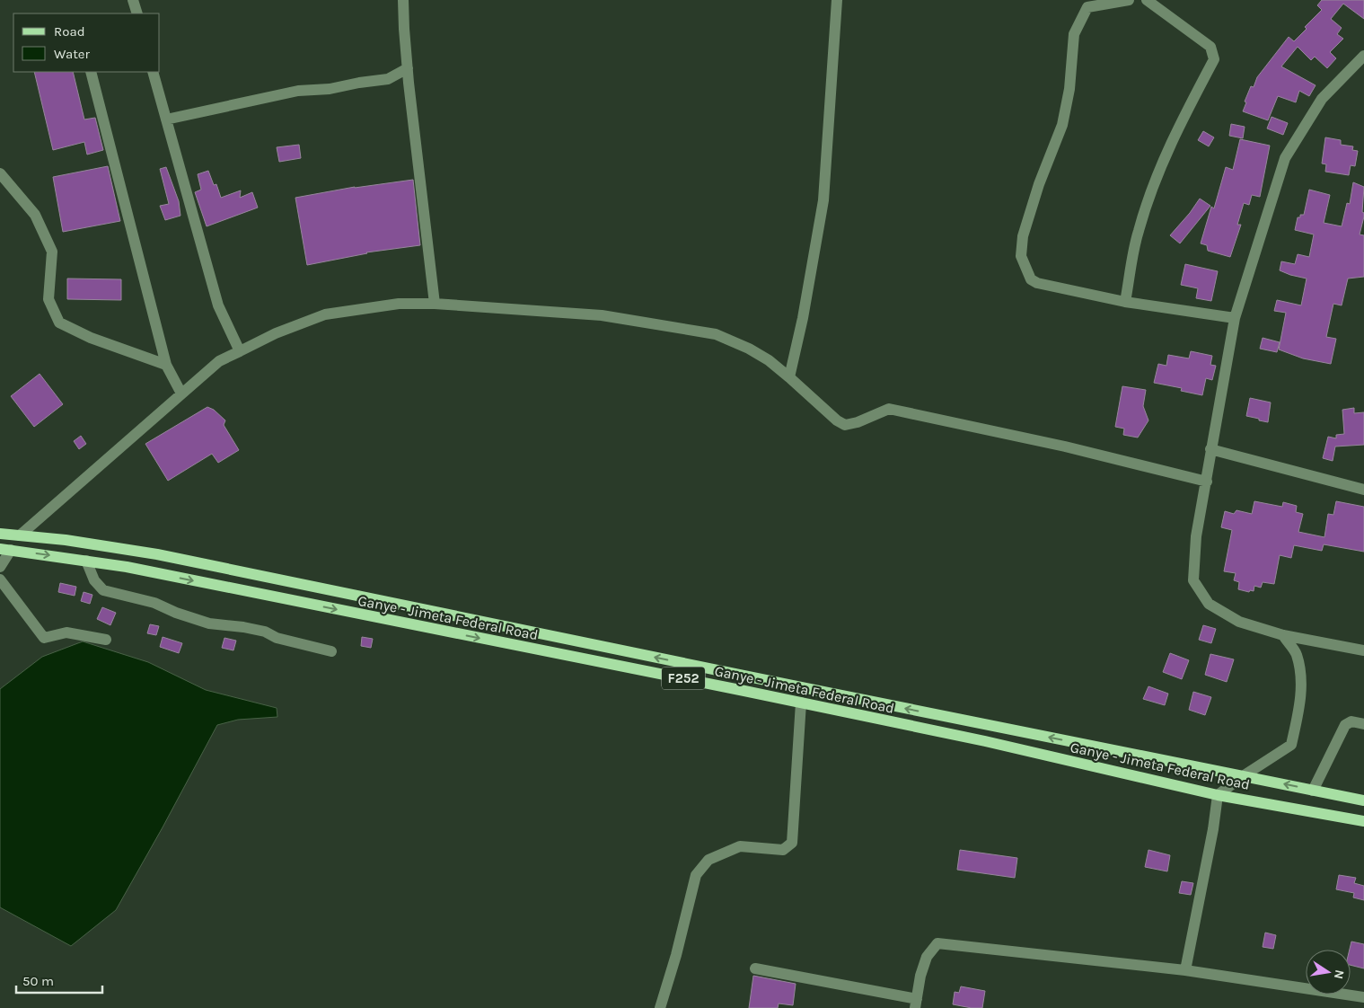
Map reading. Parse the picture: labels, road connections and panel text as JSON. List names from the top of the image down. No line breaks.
{"streets":{"main road":["Ganye - Jimeta Federal Road","F252"]},"legend":["Road","Water"],"scale_bar":"50 m","north":"right"}
